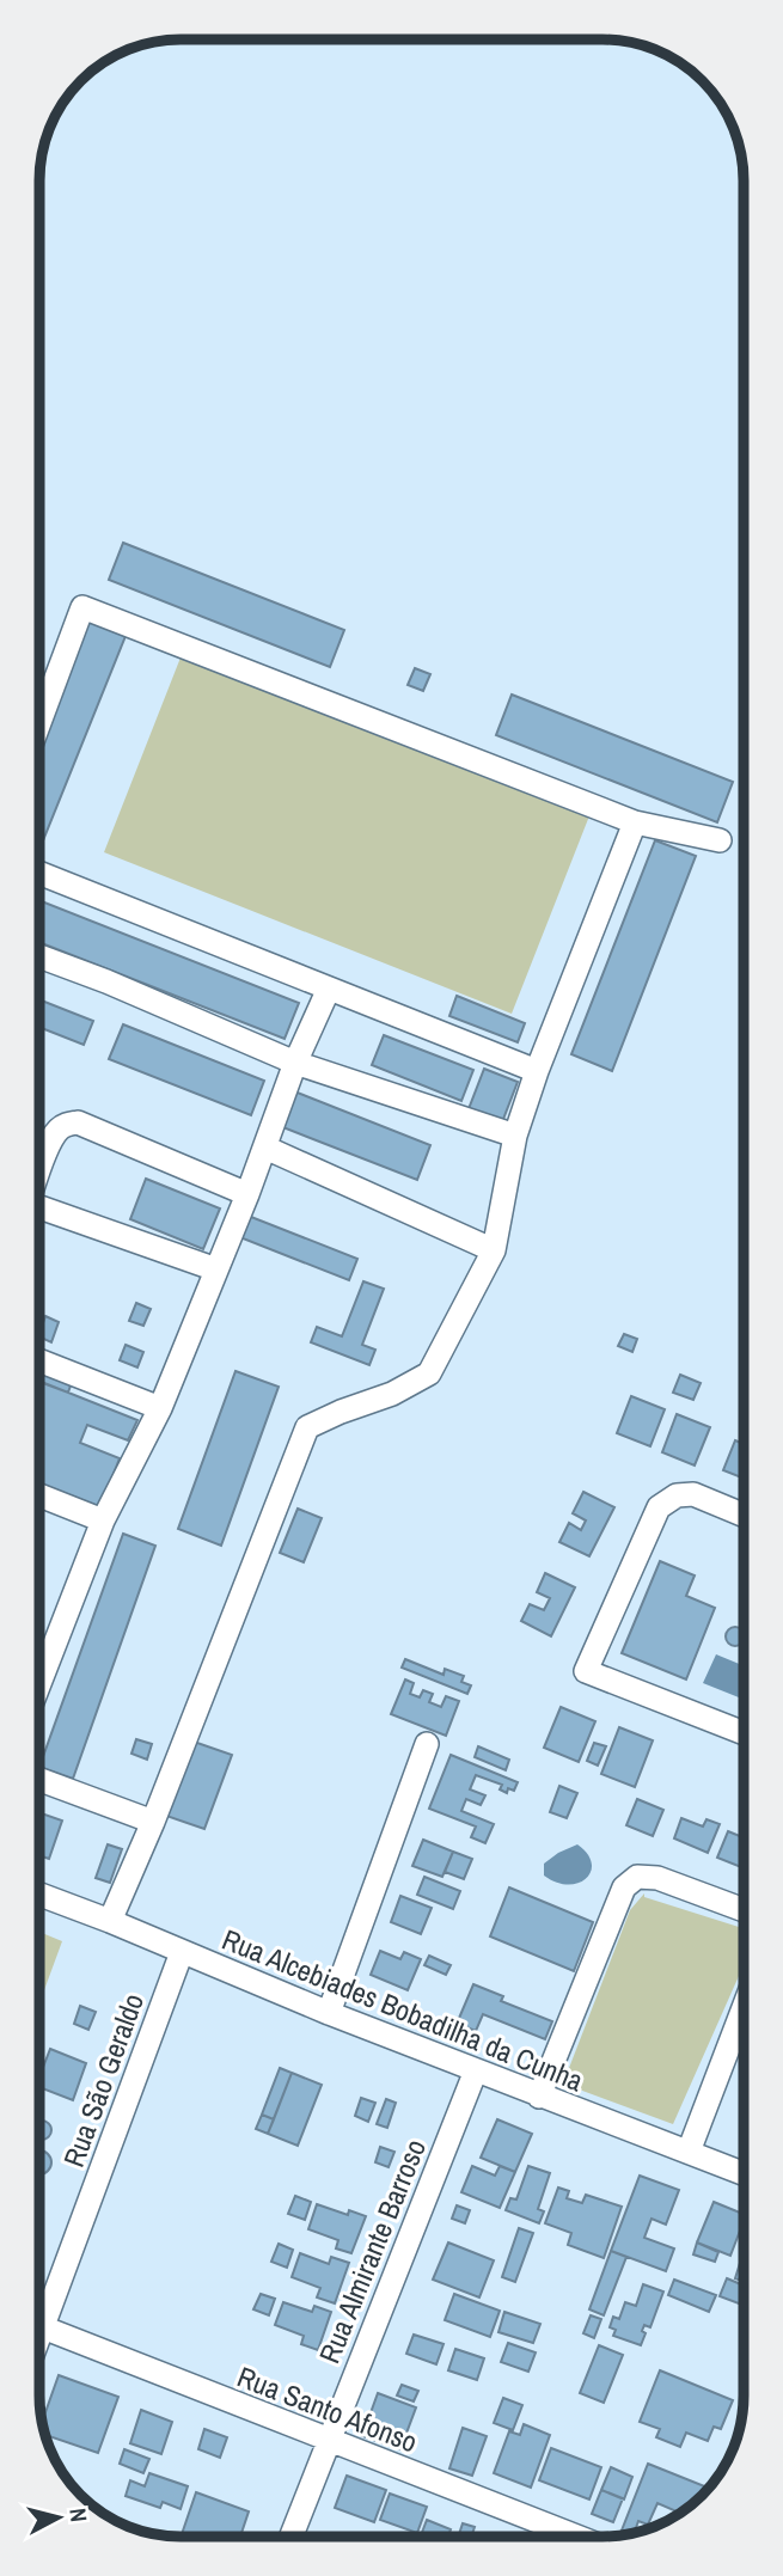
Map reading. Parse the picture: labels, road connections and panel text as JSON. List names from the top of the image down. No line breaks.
{"streets":{"street":["Rua Alcebiades Bobadilha da Cunha","Rua São Geraldo","Rua Almirante Barroso","Rua Santo Afonso"]},"crossings":[["Rua Alcebiades Bobadilha da Cunha","Rua São Geraldo"],["Rua Alcebiades Bobadilha da Cunha","Rua Almirante Barroso"],["Rua Almirante Barroso","Rua Santo Afonso"]],"north":"right"}
